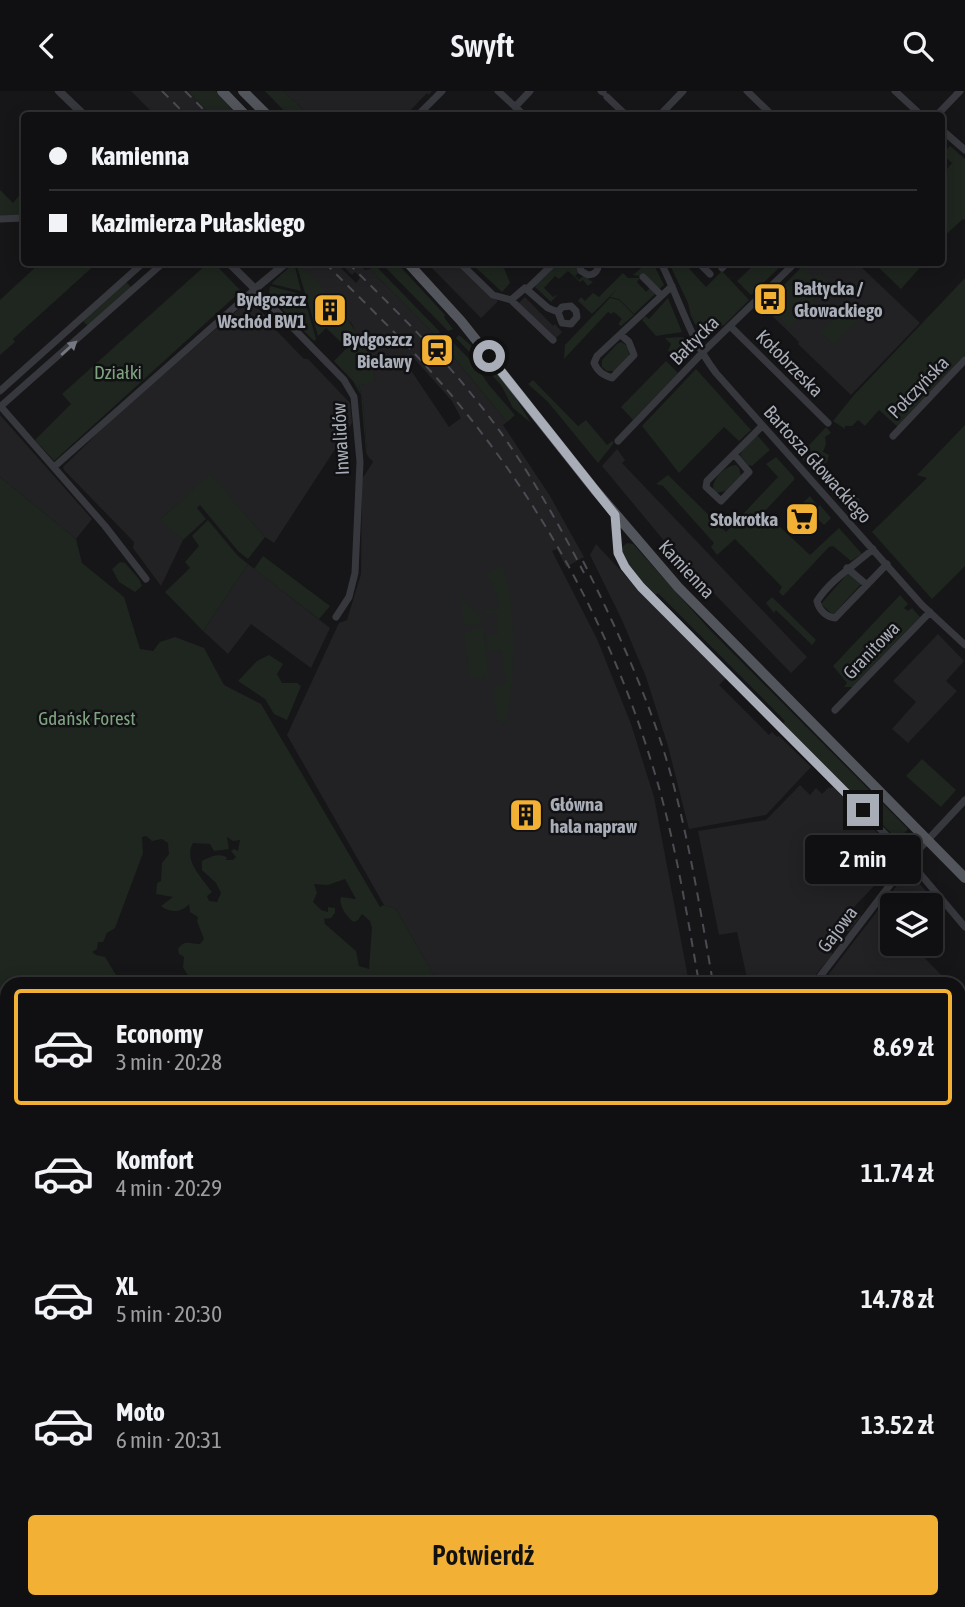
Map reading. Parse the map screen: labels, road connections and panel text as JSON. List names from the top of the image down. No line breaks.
{"streets":{"main road":["Kamienna"],"street":["Bałtycka","Kołobrzeska","Połczyńska","Inwalidów","Bartosza Głowackiego","Granitowa","Gajowa"]},"crossings":[["Bałtycka","Kołobrzeska"],["Bałtycka","Bartosza Głowackiego"],["Bartosza Głowackiego","Granitowa"],["Kamienna","Gajowa"]],"parks":["Działki","Gdańsk Forest"],"places":{"bus stop":["Bałtycka / Głowackiego"],"building":["Bydgoszcz Wschód BW1","Główna hala napraw"],"station":["Bydgoszcz Bielawy"],"supermarket":["Stokrotka"]},"page":{"header":"Swyft","banner":["Kamienna","Kazimierza Pułaskiego"],"bubble":"2 min","list":[{"name":"Economy","note":"3 min · 20:28","value":"8.69 zł"},{"name":"Komfort","note":"4 min · 20:29","value":"11.74 zł"},{"name":"XL","note":"5 min · 20:30","value":"14.78 zł"},{"name":"Moto","note":"6 min · 20:31","value":"13.52 zł"}],"buttons":"Potwierdź"}}
